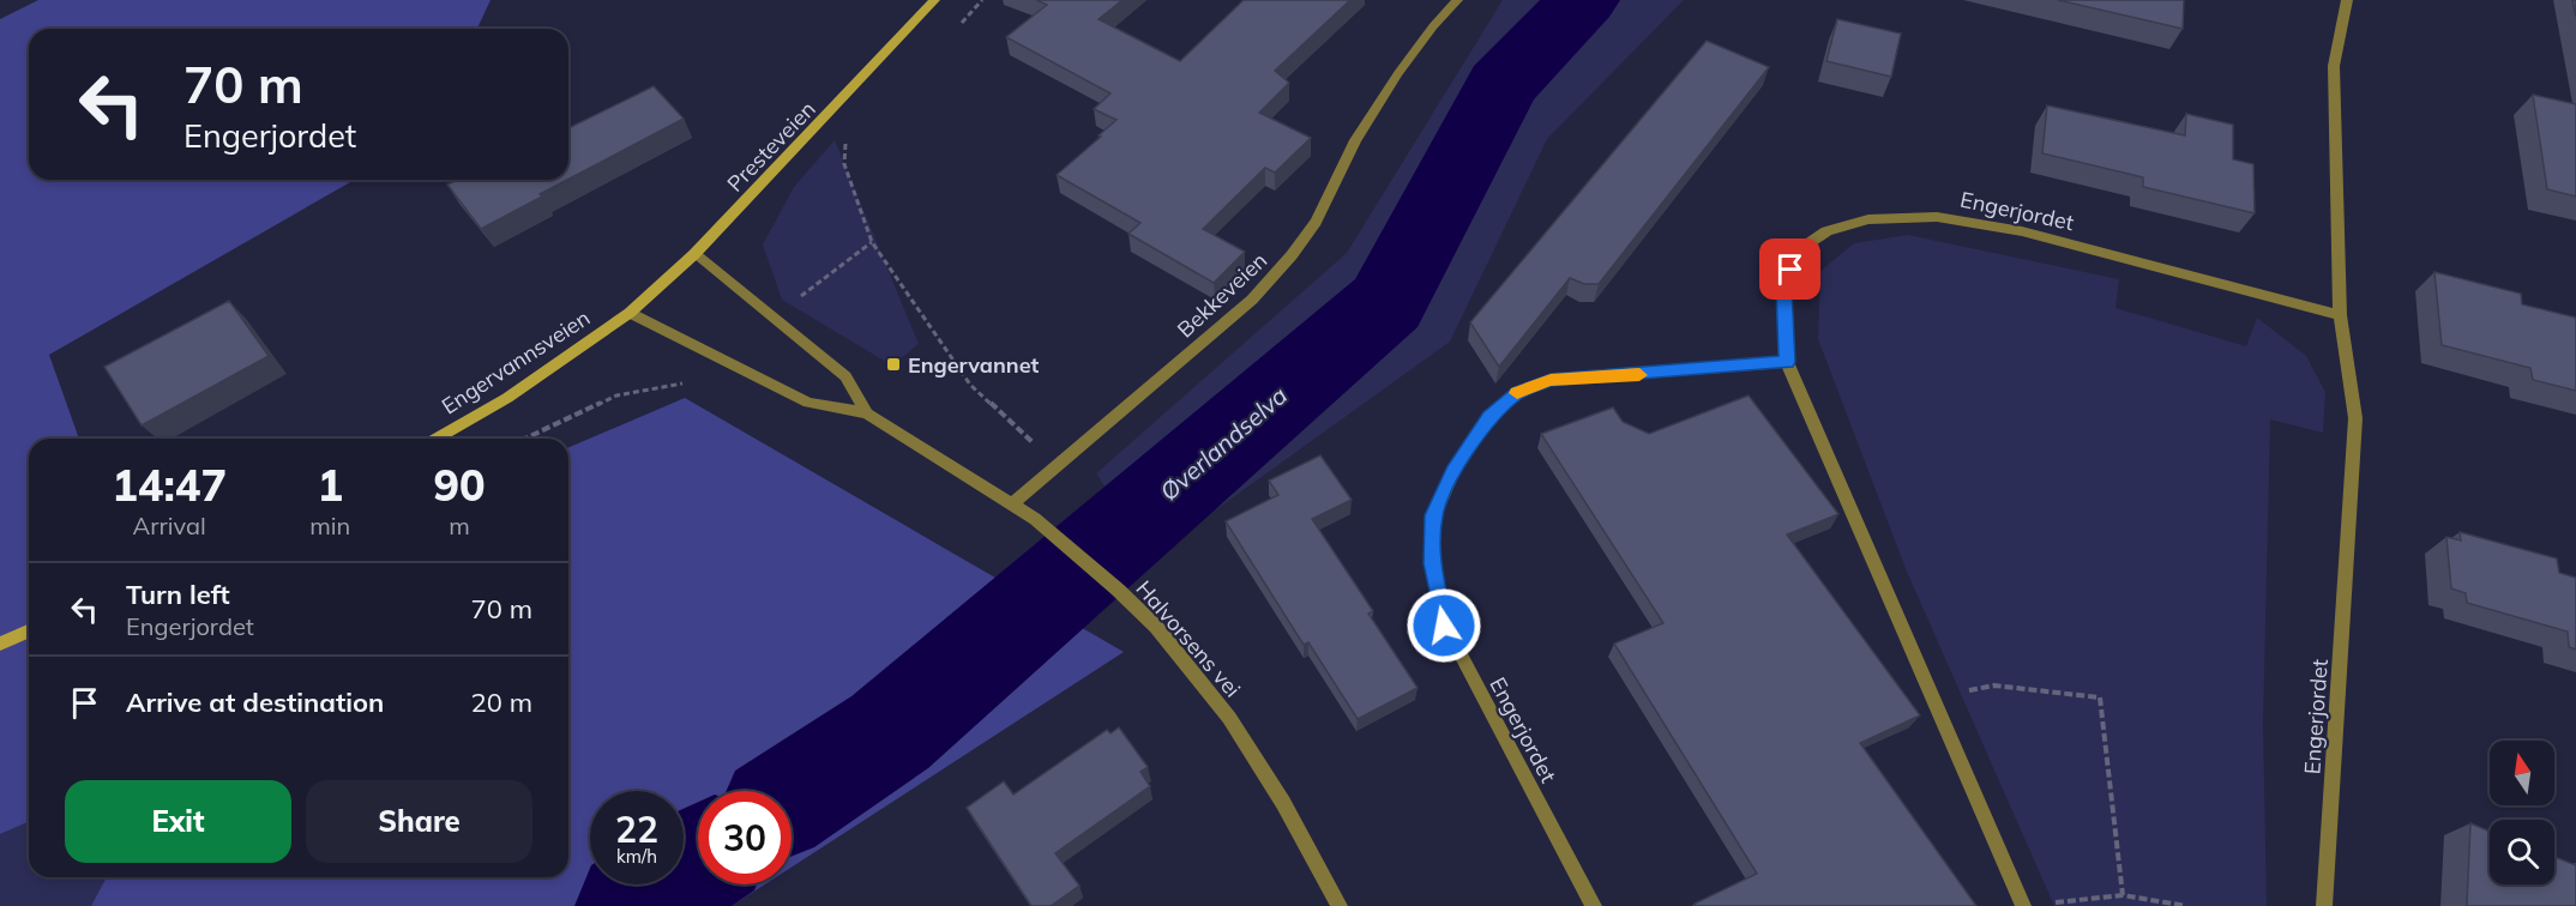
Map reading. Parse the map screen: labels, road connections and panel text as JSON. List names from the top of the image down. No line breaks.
{"streets":{"main road":["Presteveien","Engervannsveien"],"street":["Engerjordet","Bekkeveien","Halvorsens vei"]},"crossings":[["Presteveien","Engervannsveien"],["Presteveien","Halvorsens vei"],["Bekkeveien","Halvorsens vei"],["Engervannsveien","Halvorsens vei"]],"water":["Øverlandselva"],"places":{"transit":["Engervannet"]},"north":"top","page":{"turn":["70 m","Engerjordet"],"eta":["14:47","Arrival","1","min","90","m"],"list":[{"name":"Turn left","note":"Engerjordet","value":"70 m"},{"name":"Arrive at destination","value":"20 m"}],"buttons":["Exit","Share"],"speed":"22 km/h","limit":"30"}}
